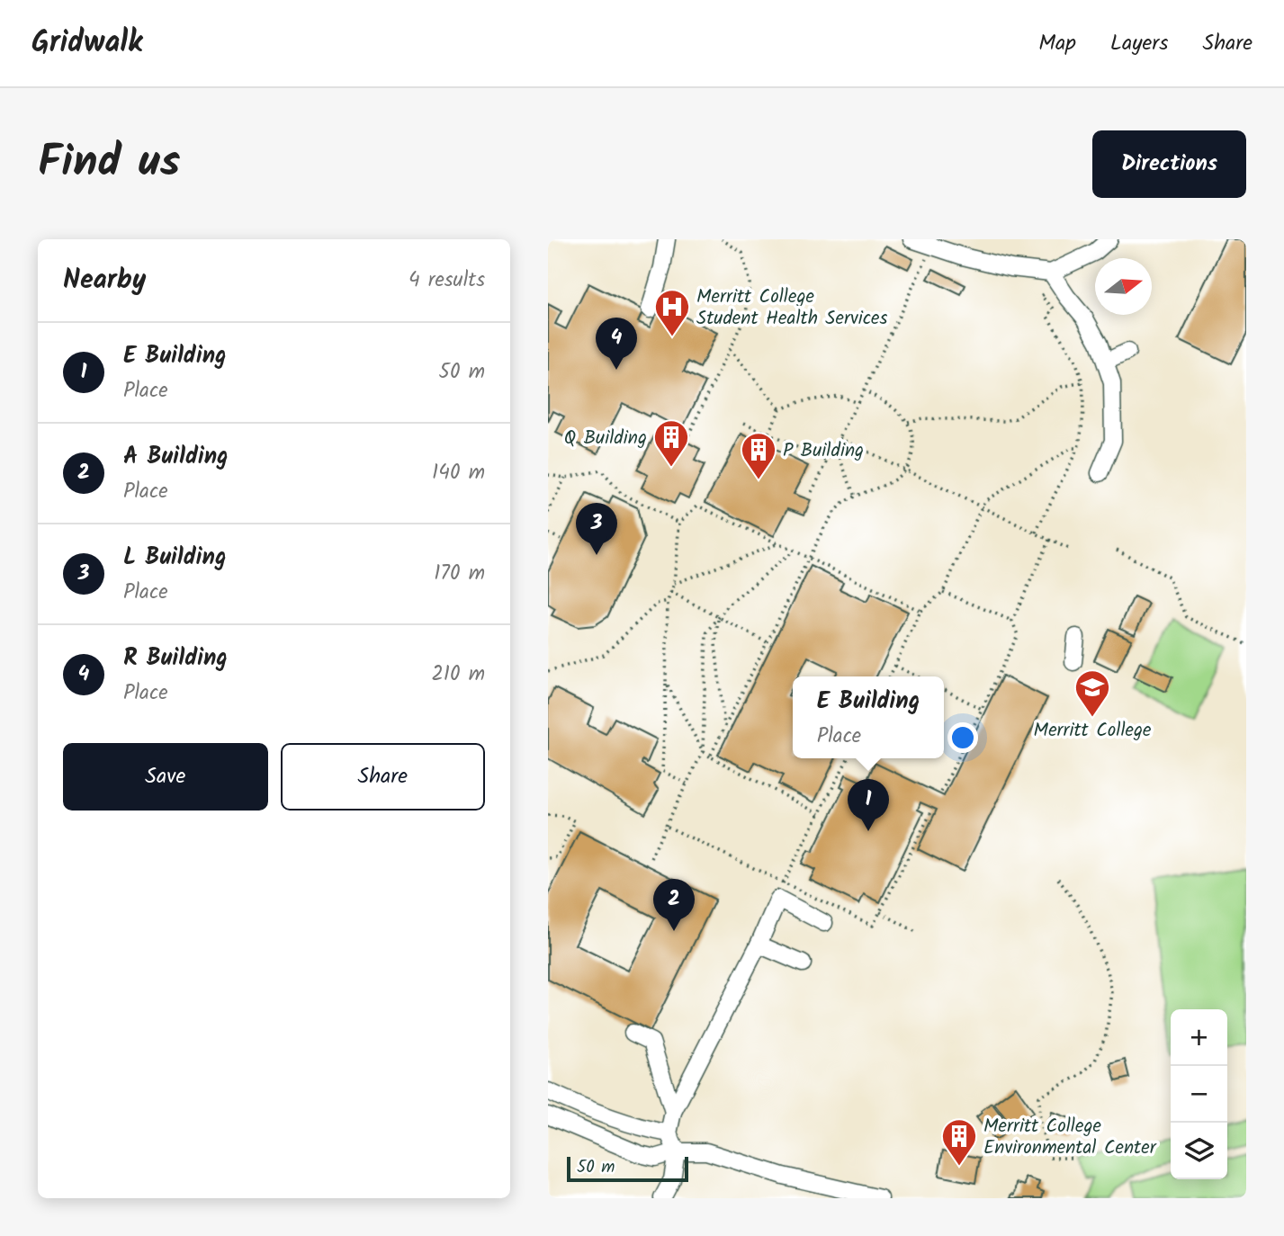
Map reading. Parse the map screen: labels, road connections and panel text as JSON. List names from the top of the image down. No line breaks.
{"places":{"hospital":["Merritt College Student Health Services"],"building":["Q Building","P Building","Merritt College Environmental Center"],"school or university":["Merritt College"]},"scale_bar":"50 m","north":"right","page":{"header":"Gridwalk","nav":["Map","Layers","Share"],"title":"Find us","buttons":["Directions",["Save","Share"]],"heading":["Nearby","4 results"],"pins":["4","3","1","2"],"list":[{"mark":"1","name":"E Building","note":"Place","value":"50 m"},{"mark":"2","name":"A Building","note":"Place","value":"140 m"},{"mark":"3","name":"L Building","note":"Place","value":"170 m"},{"mark":"4","name":"R Building","note":"Place","value":"210 m"}],"popup":["E Building","Place"],"map_buttons":["+","−"],"scale":"50 m"}}
